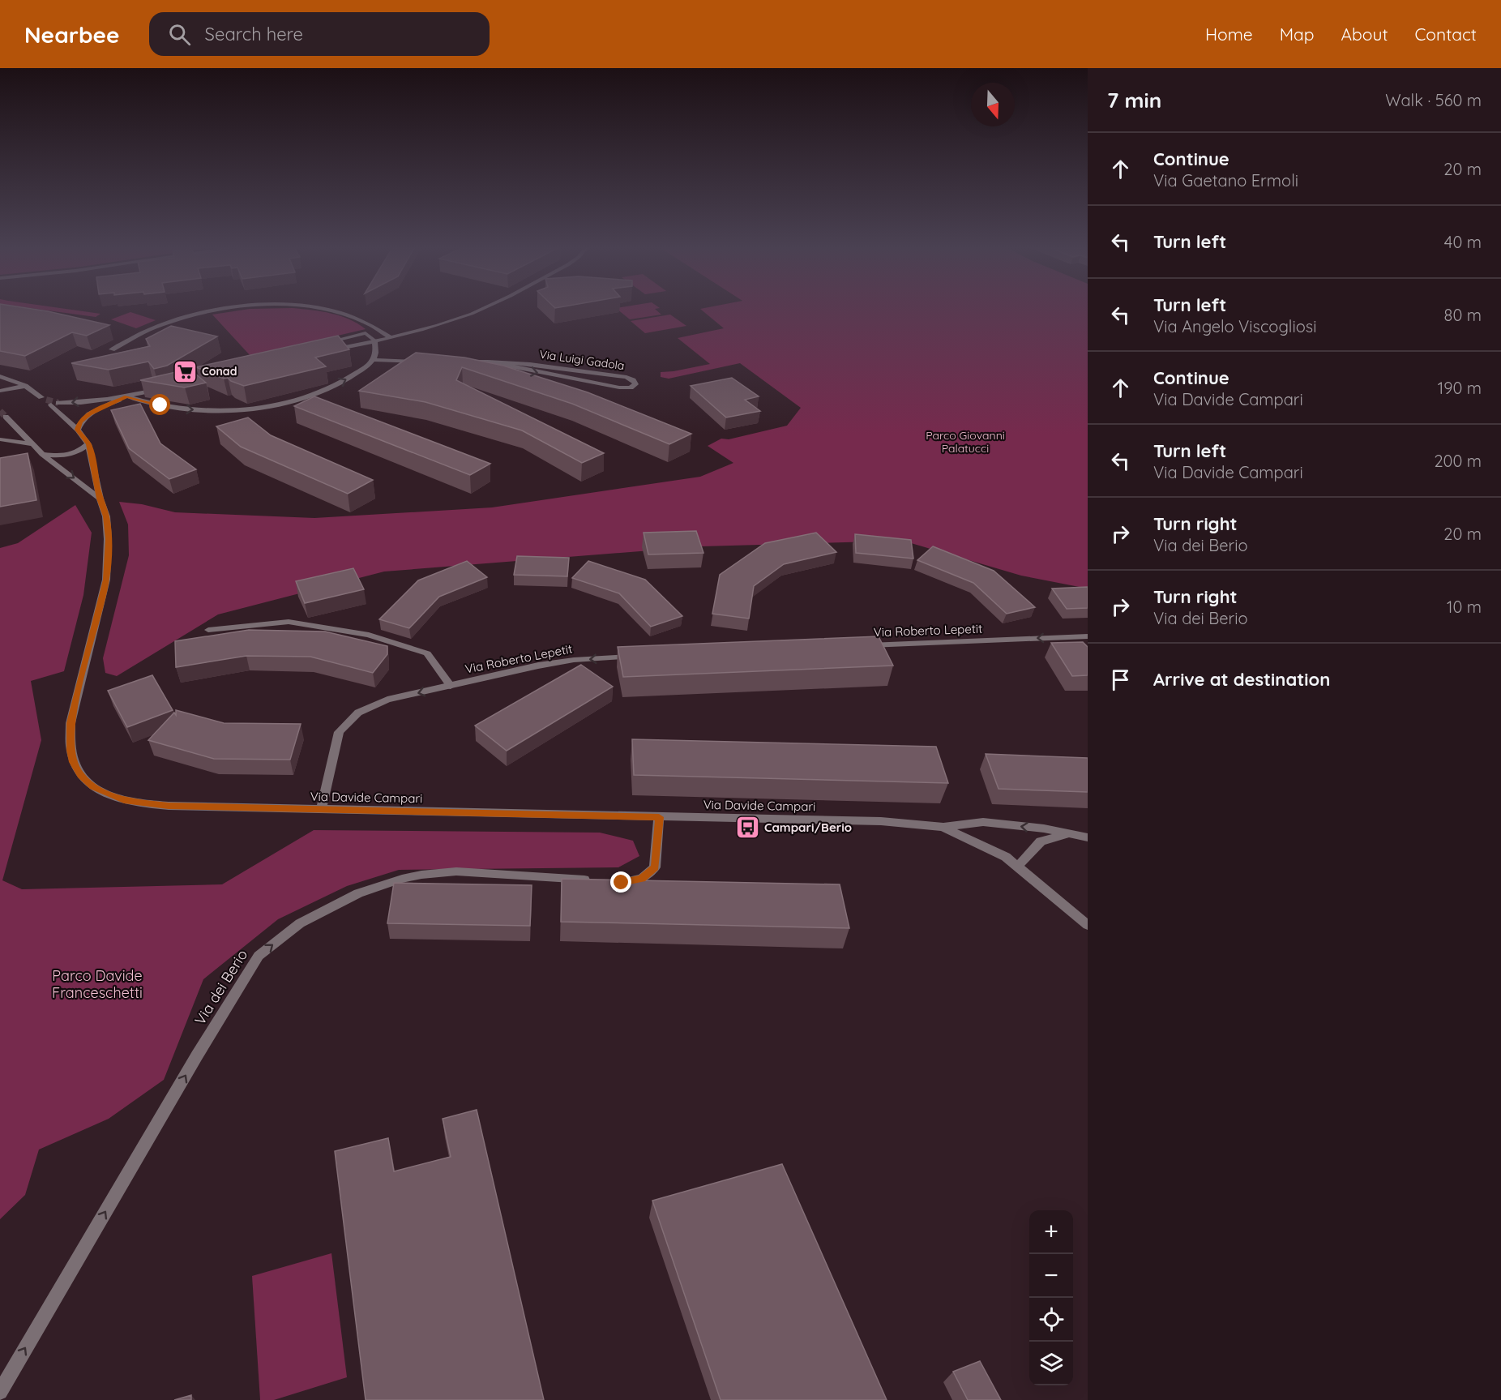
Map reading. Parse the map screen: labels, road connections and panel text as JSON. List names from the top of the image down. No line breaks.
{"streets":{"street":["Via Luigi Gadola","Via Roberto Lepetit","Via Davide Campari","Via dei Berio"]},"crossings":[["Via Roberto Lepetit","Via Davide Campari"]],"one_way":["Via Roberto Lepetit","Via dei Berio"],"parks":["Parco Giovanni Palatucci","Parco Davide Franceschetti"],"places":{"supermarket":["Conad"],"bus stop":["Campari/Berio"]},"north":"bottom","page":{"header":"Nearbee","search":"Search here","nav":["Home","Map","About","Contact"],"heading":["7 min","Walk · 560 m"],"list":[["Continue","Via Gaetano Ermoli","20 m"],["Turn left","40 m"],["Turn left","Via Angelo Viscogliosi","80 m"],["Continue","Via Davide Campari","190 m"],["Turn left","Via Davide Campari","200 m"],["Turn right","Via dei Berio","20 m"],["Turn right","Via dei Berio","10 m"],"Arrive at destination"],"map_buttons":["+","−"]}}
